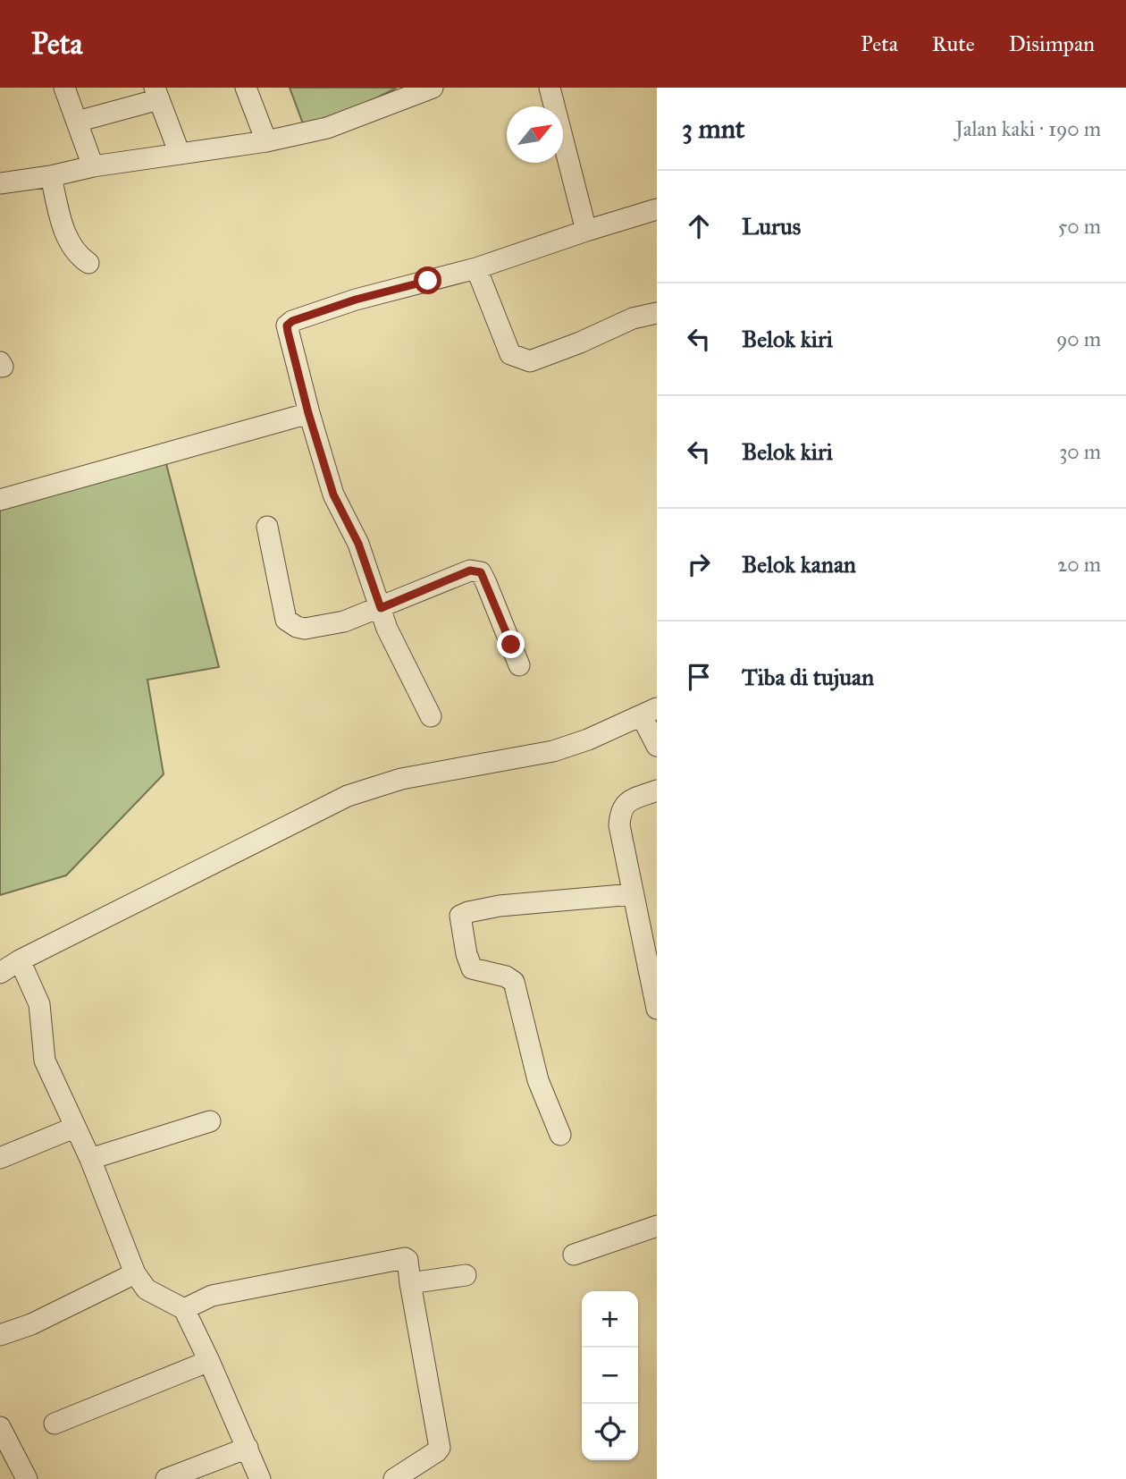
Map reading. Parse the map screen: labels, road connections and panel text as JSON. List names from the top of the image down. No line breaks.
{"north":"top right","page":{"header":"Peta","nav":["Peta","Rute","Disimpan"],"heading":["3 mnt","Jalan kaki · 190 m"],"list":[["Lurus","50 m"],["Belok kiri","90 m"],["Belok kiri","30 m"],["Belok kanan","20 m"],"Tiba di tujuan"],"map_buttons":["+","−"]}}
